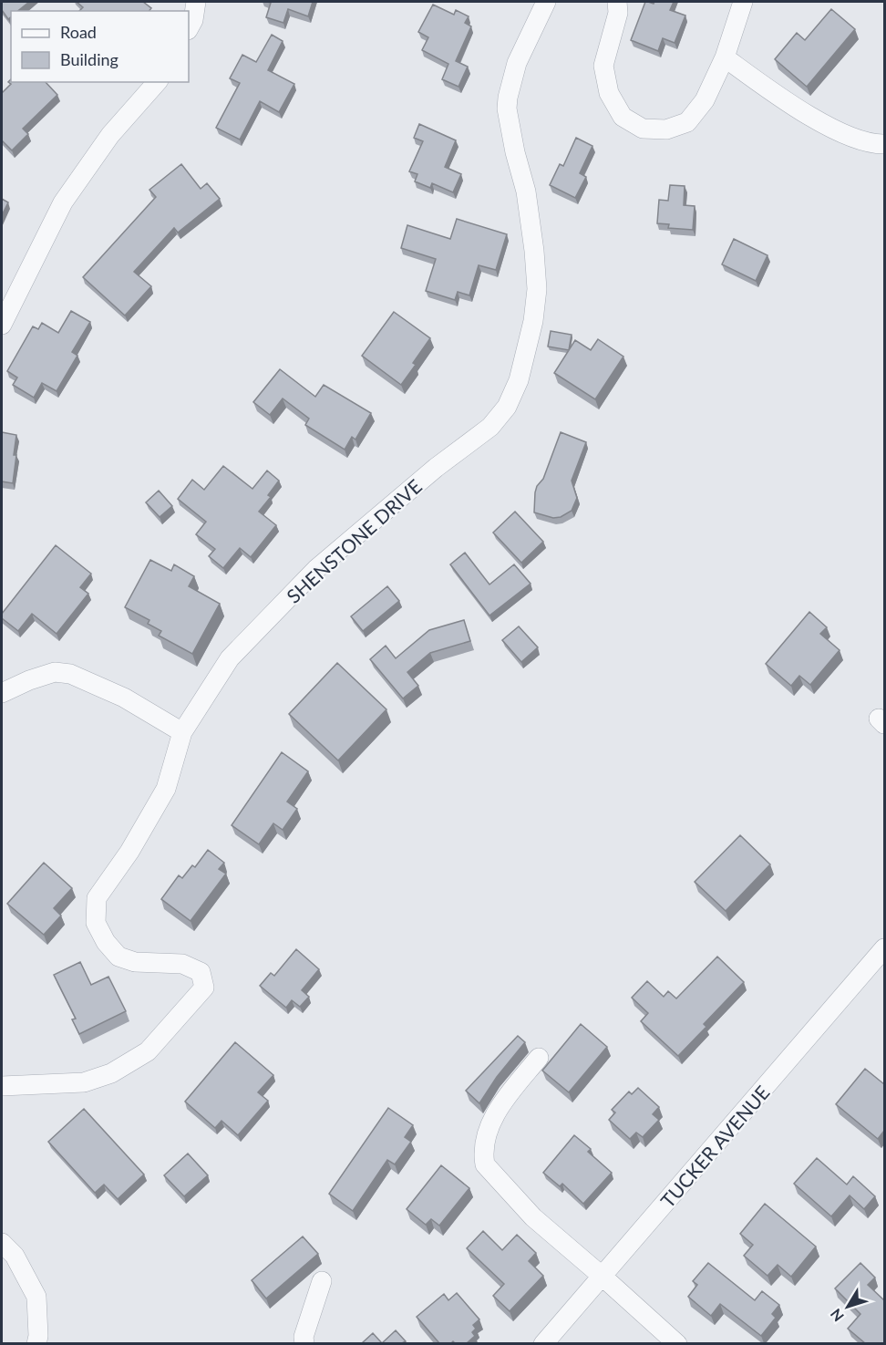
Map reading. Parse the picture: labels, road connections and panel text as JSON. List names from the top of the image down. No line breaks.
{"streets":{"street":["SHENSTONE DRIVE","TUCKER AVENUE"]},"legend":["Road","Building"],"north":"bottom left"}
